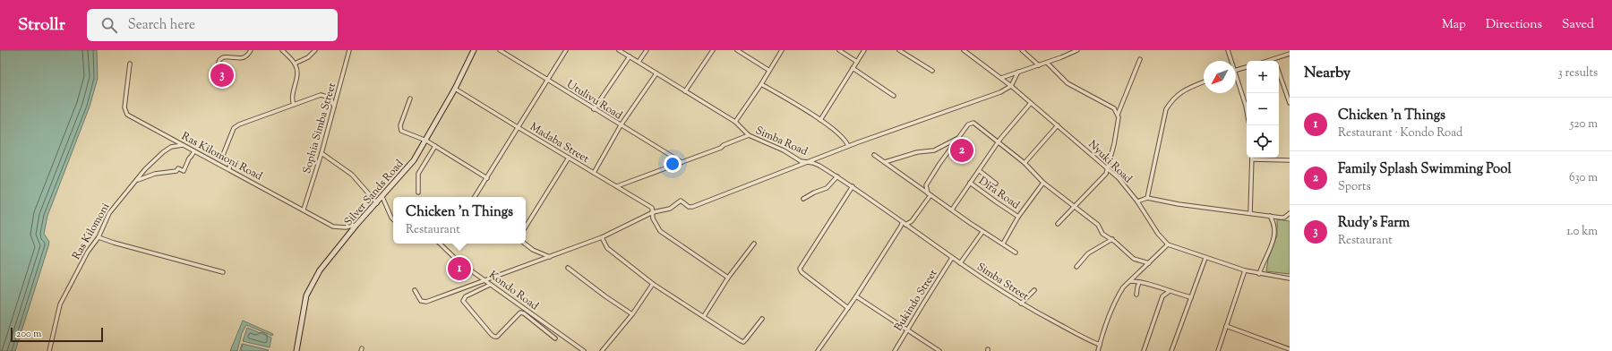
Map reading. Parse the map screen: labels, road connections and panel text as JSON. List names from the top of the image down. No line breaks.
{"streets":{"street":["Utulivu Road","Sophia Simba Street","Simba Road","Madaba Street","Ras Kilomoni Road","Nyuki Road","Silver Sands Road","Dira Road","Ras Kilomoni","Simba Street","Kondo Road","Bukindo Street"]},"crossings":[["Sophia Simba Street","Ras Kilomoni Road"],["Simba Road","Simba Street"],["Madaba Street","Silver Sands Road"],["Ras Kilomoni Road","Silver Sands Road"],["Ras Kilomoni Road","Ras Kilomoni"],["Simba Street","Bukindo Street"]],"scale_bar":"200 m","north":"bottom left","page":{"header":"Strollr","search":"Search here","nav":["Map","Directions","Saved"],"heading":["Nearby","3 results"],"map_buttons":["+","−"],"pins":["3","2","1"],"list":[{"mark":"1","name":"Chicken 'n Things","note":"Restaurant · Kondo Road","value":"520 m"},{"mark":"2","name":"Family Splash Swimming Pool","note":"Sports","value":"630 m"},{"mark":"3","name":"Rudy's Farm","note":"Restaurant","value":"1.0 km"}],"popup":["Chicken 'n Things","Restaurant"],"scale":"200 m"}}
